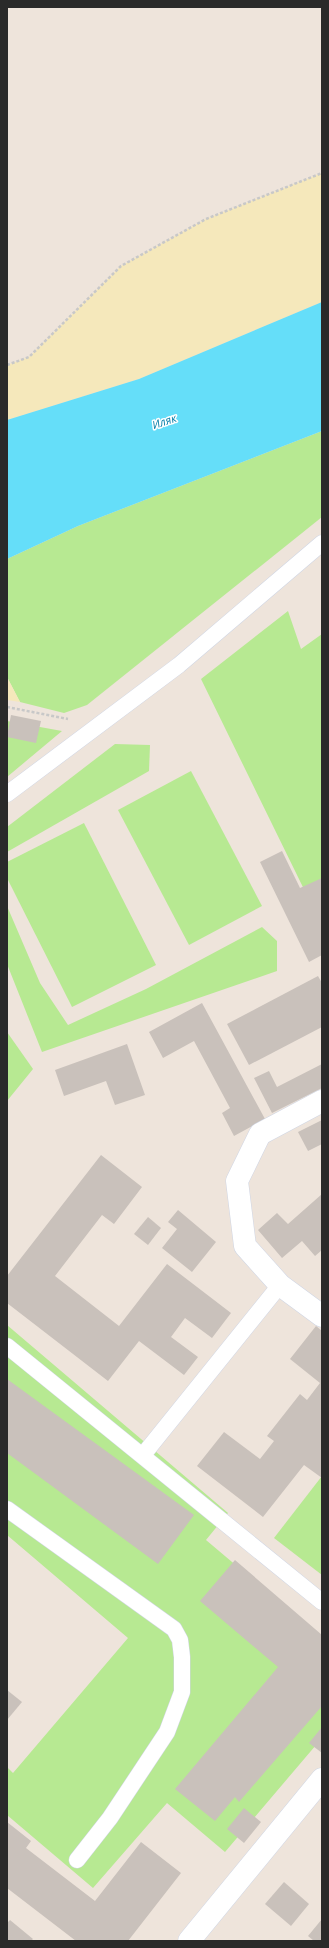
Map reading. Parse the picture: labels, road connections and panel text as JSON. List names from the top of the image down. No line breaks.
{"water":["Иляк"]}
